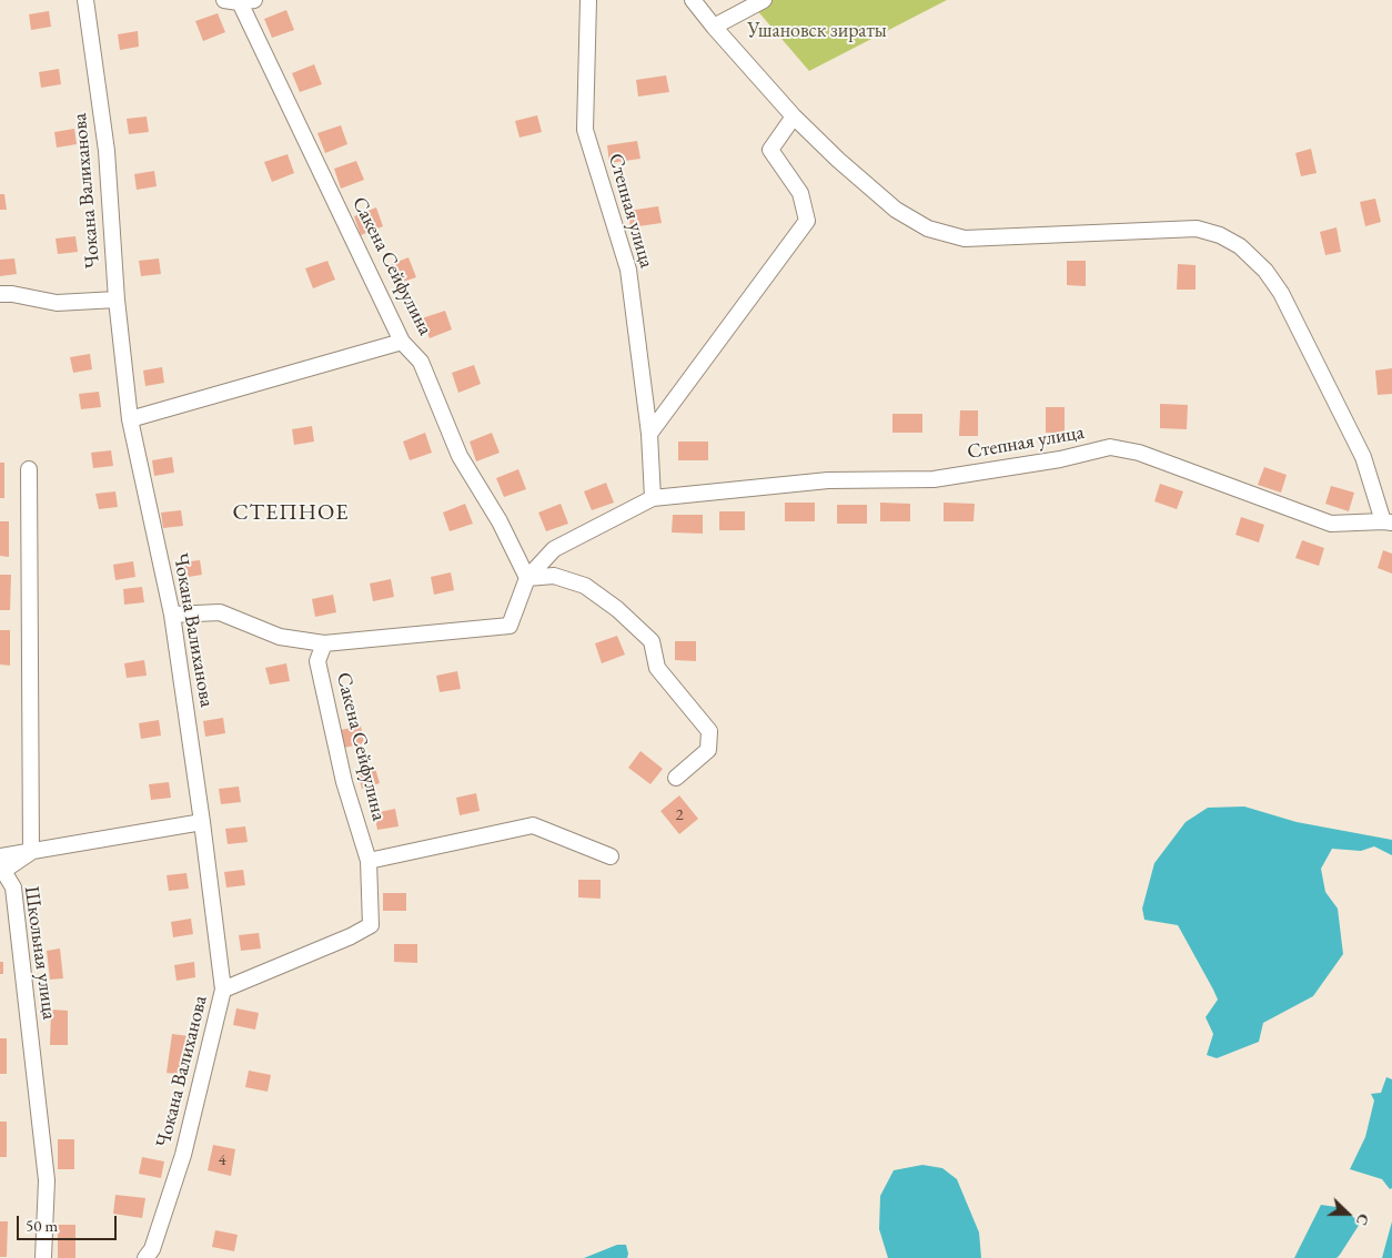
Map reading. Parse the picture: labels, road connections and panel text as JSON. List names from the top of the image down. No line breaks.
{"streets":{"street":["Чокана Валиханова","Степная улица","Сакена Сейфулина","Школьная улица"]},"crossings":[["Чокана Валиханова","Сакена Сейфулина"],["Степная улица","Сакена Сейфулина"]],"districts":["СТЕПНОЕ"],"parks":["Ушановск зираты"],"house_numbers":["2","4"],"scale_bar":"50 m","north":"right"}
